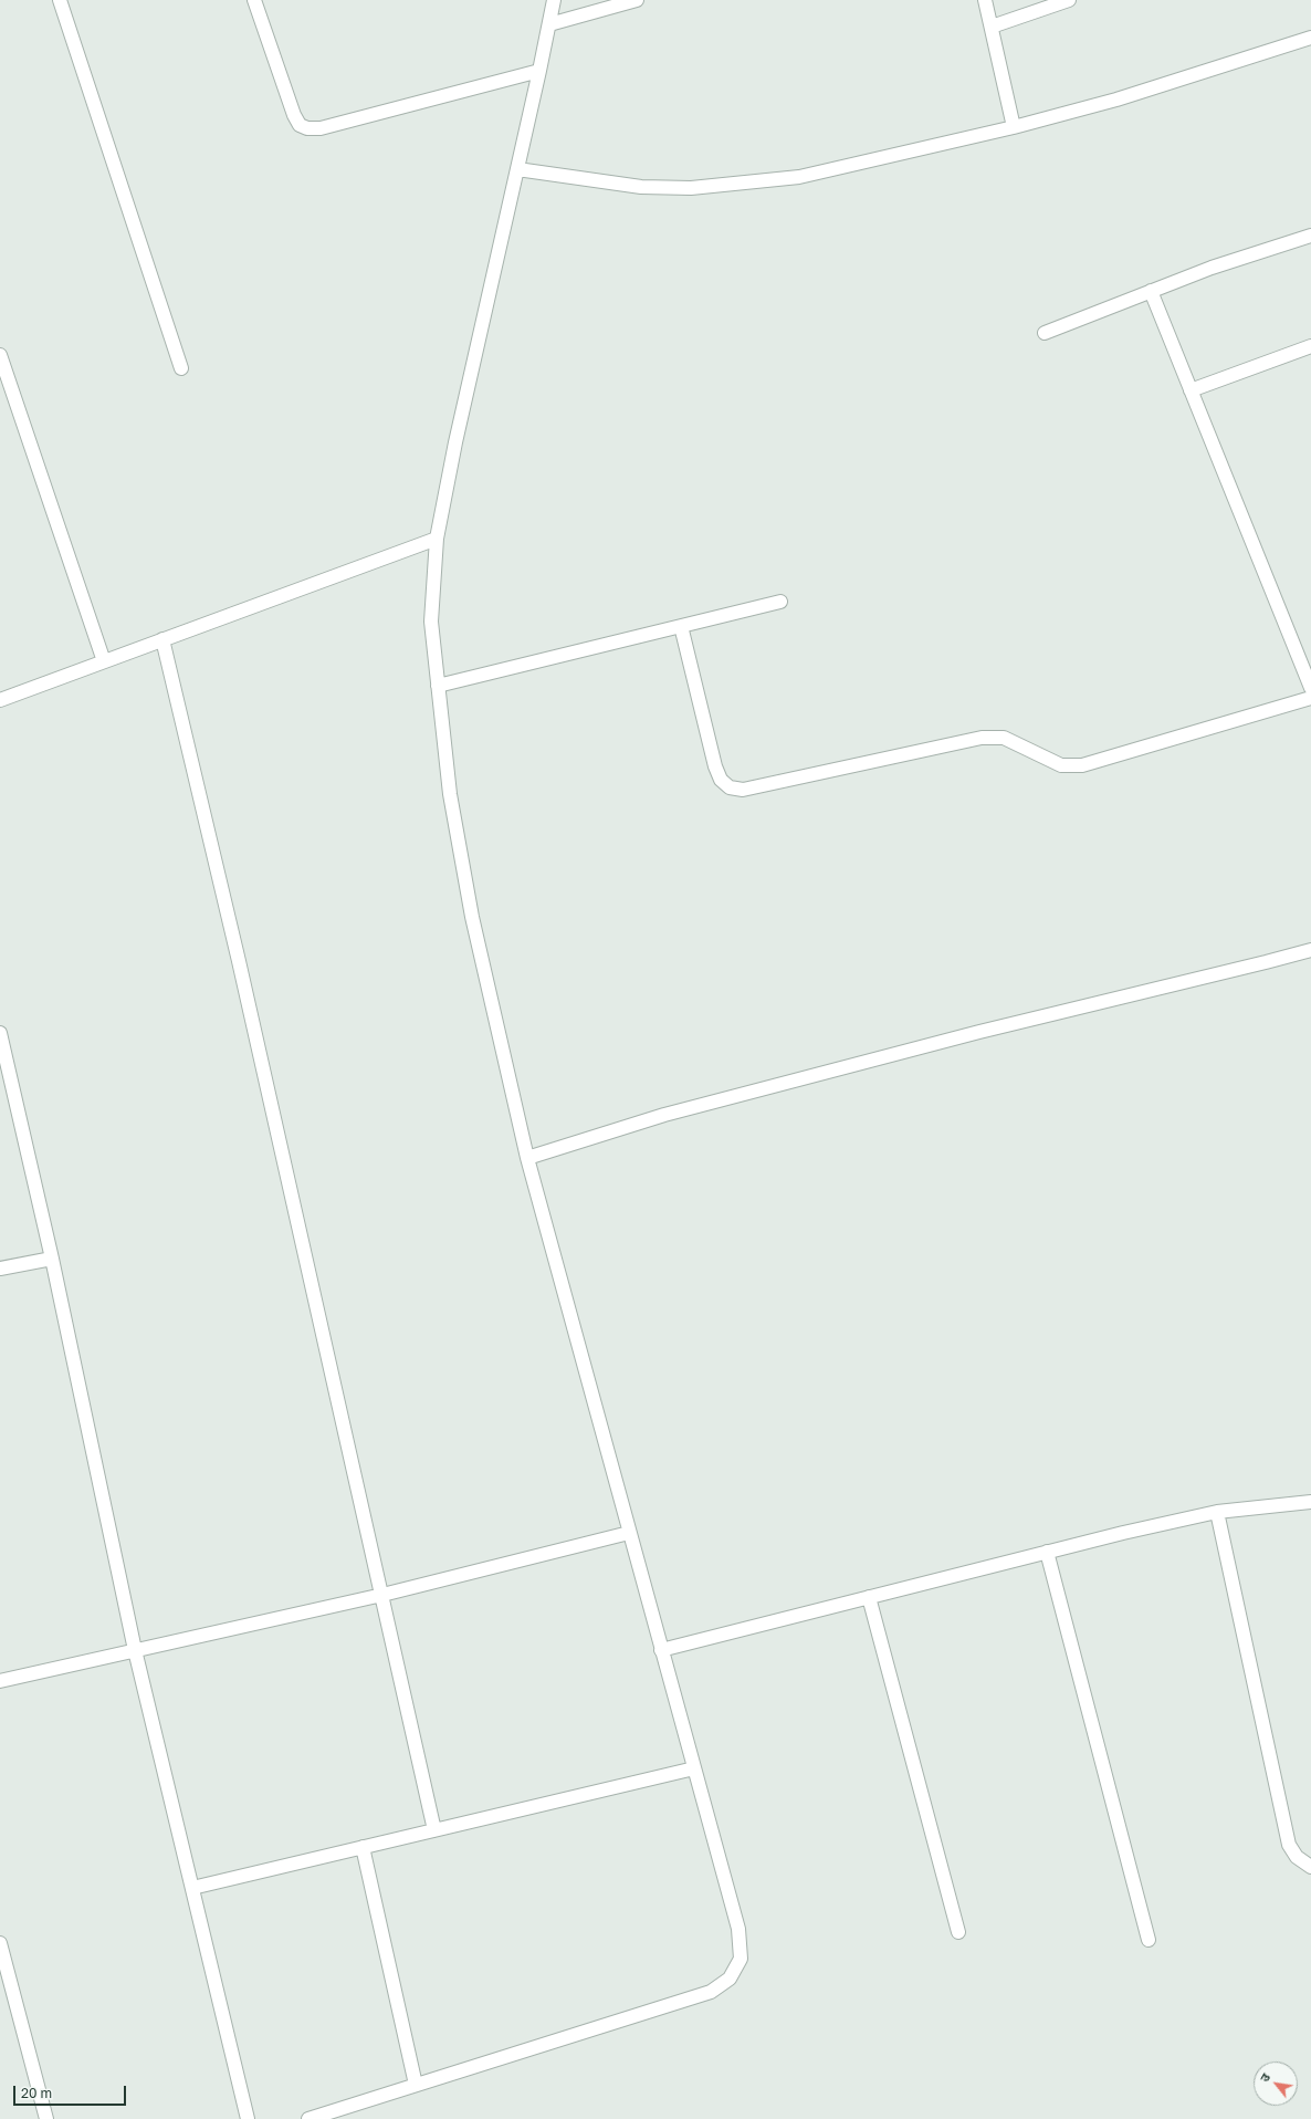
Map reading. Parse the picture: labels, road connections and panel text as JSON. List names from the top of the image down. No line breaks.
{"scale_bar":"20 m","north":"top left"}
